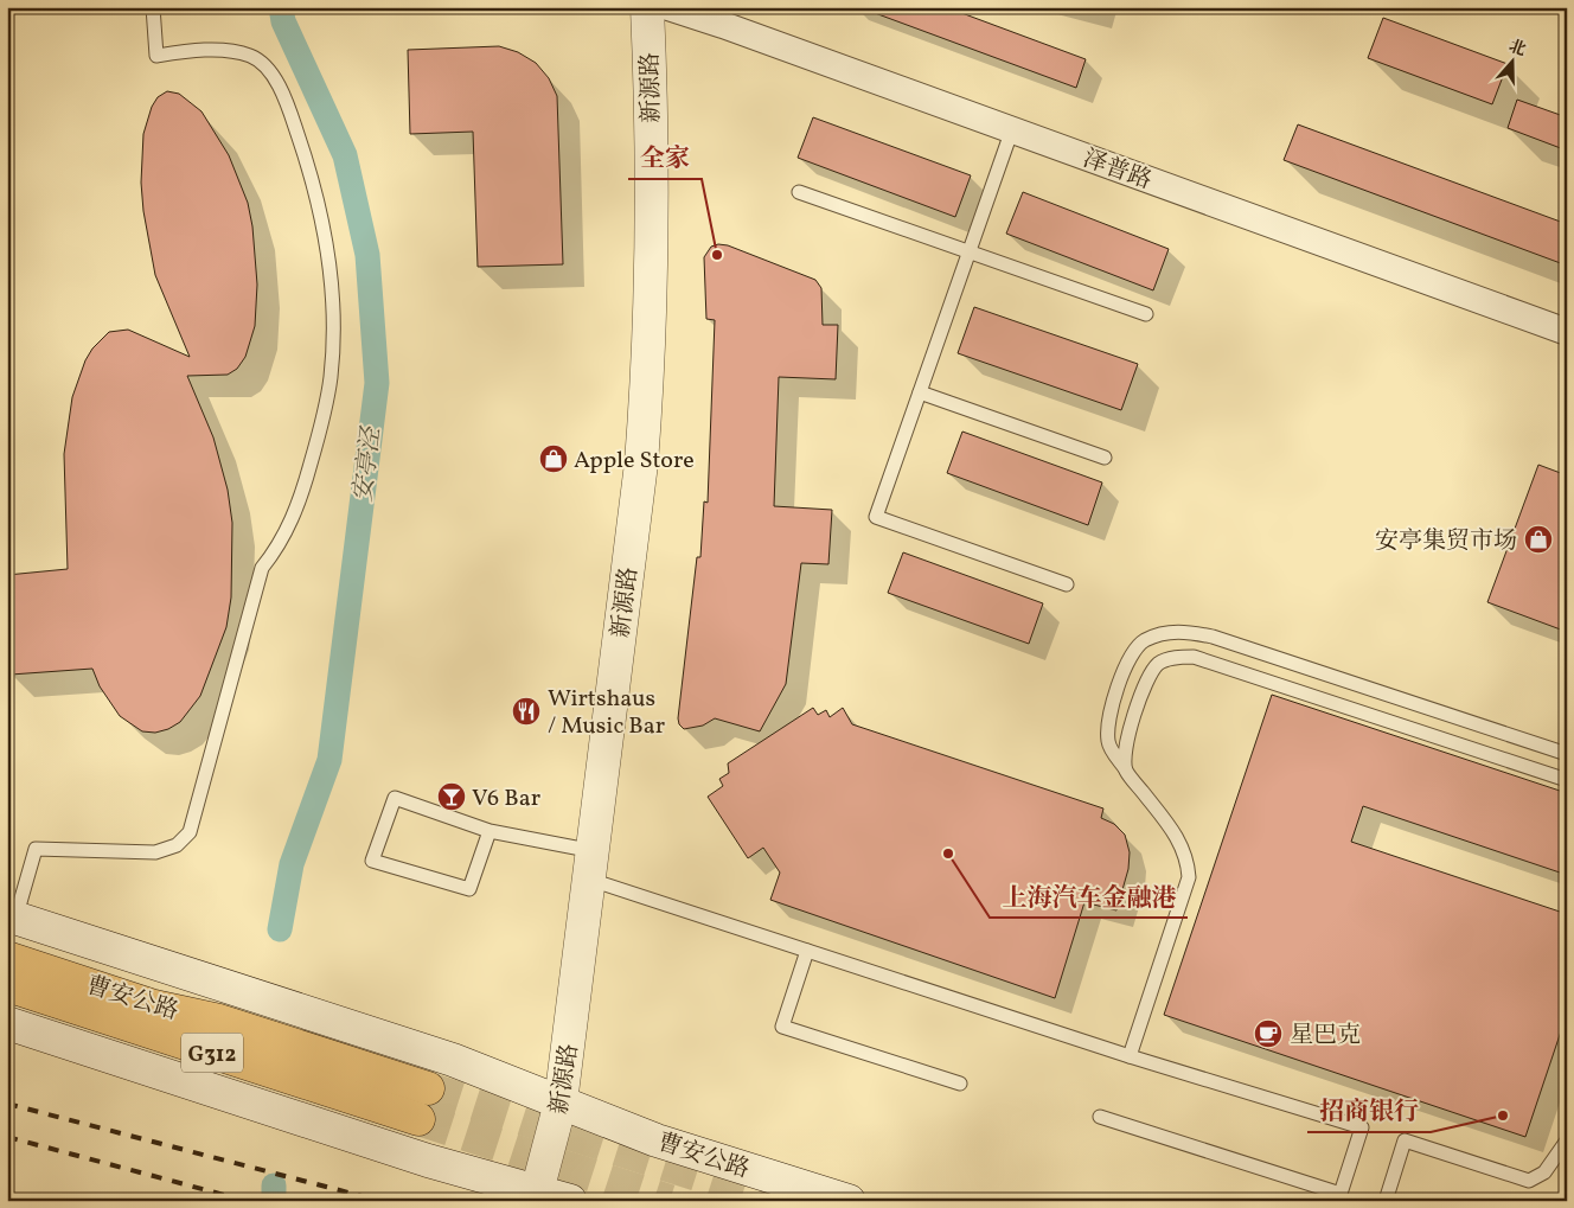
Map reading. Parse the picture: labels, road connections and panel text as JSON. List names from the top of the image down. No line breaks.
{"streets":{"highway":["曹安公路","G312"],"main road":["新源路"],"street":["泽普路"]},"crossings":[["新源路","曹安公路"]],"water":["安亭泾"],"places":{"other":["全家","上海汽车金融港","招商银行"],"shop":["Apple Store","安亭集贸市场"],"restaurant":["Wirtshaus / Music Bar"],"bar":["V6 Bar"],"cafe":["星巴克"]},"north":"top"}
